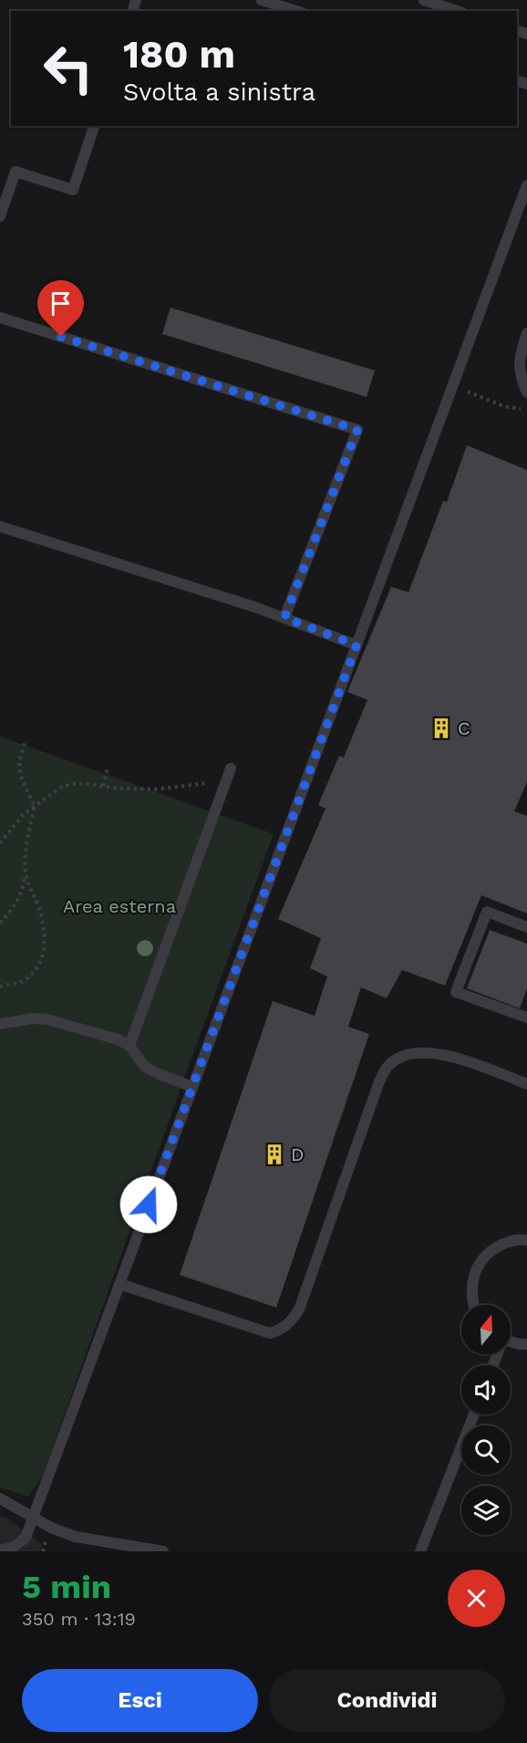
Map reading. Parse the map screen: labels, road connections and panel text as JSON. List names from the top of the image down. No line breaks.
{"parks":["Area esterna"],"places":{"building":["C","D"]},"north":"top","page":{"turn":["180 m","Svolta a sinistra"],"heading":["5 min","350 m · 13:19"],"buttons":["Esci","Condividi"]}}
